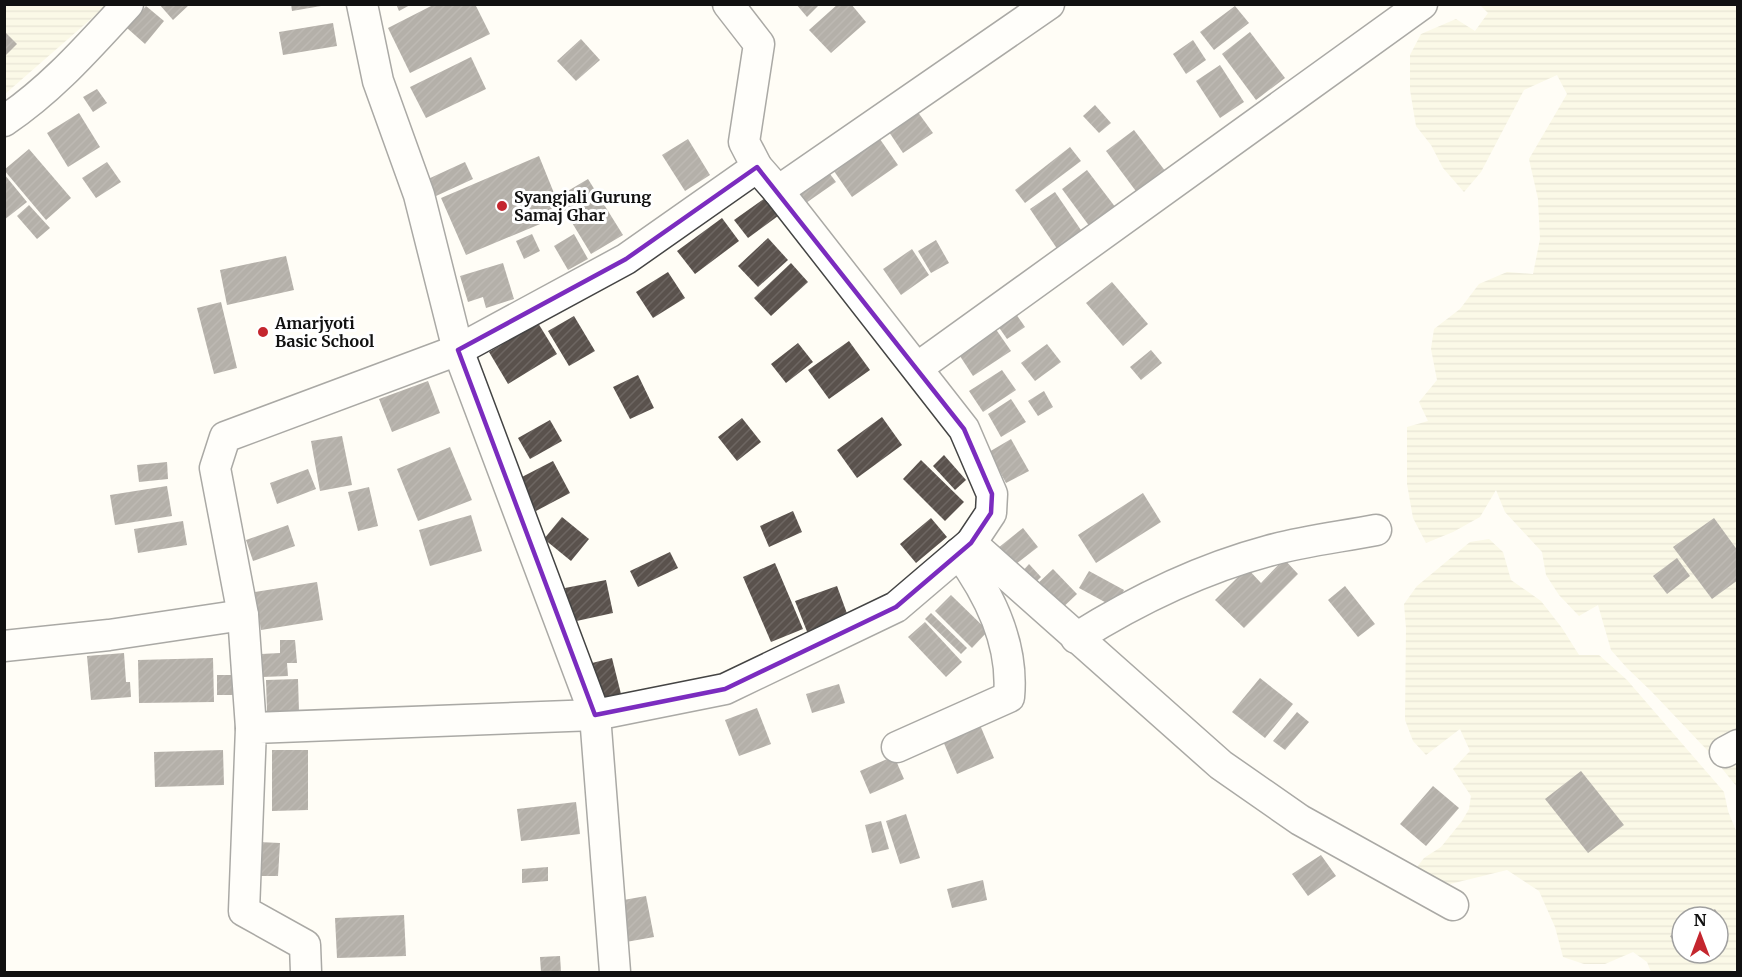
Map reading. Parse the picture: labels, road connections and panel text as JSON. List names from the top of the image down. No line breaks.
{"places":["Syangjali Gurung Samaj Ghar","Amarjyoti Basic School"],"north":"top"}
